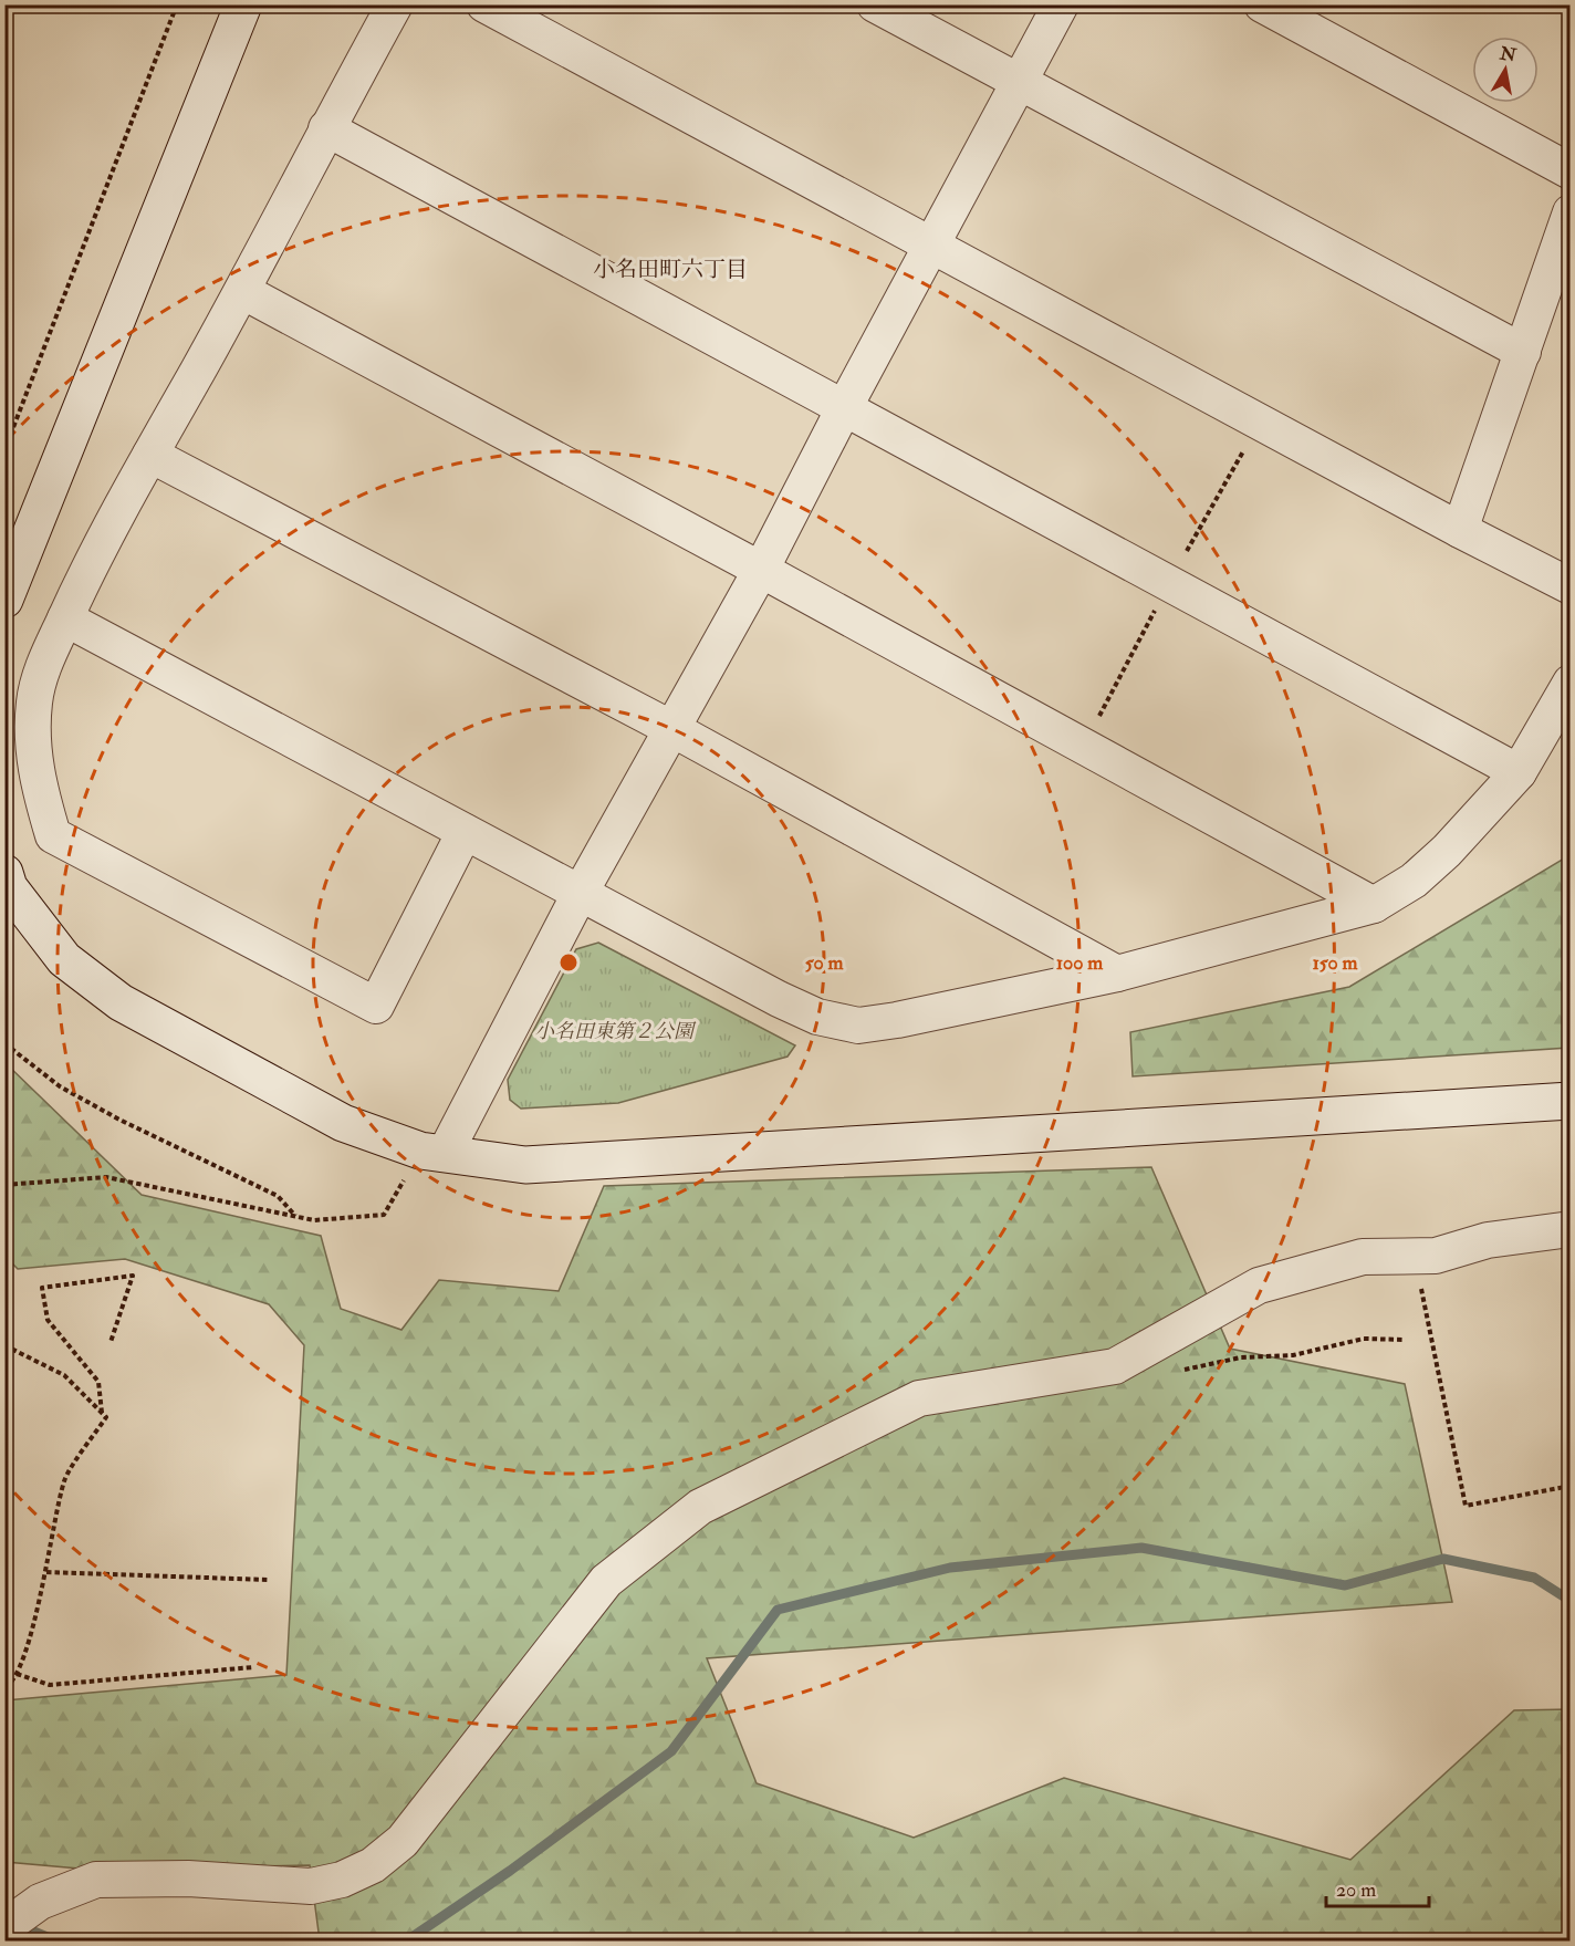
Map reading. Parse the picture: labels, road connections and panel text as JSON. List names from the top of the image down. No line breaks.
{"districts":["小名田町六丁目"],"parks":["小名田東第２公園"],"scale_bar":"20 m","north":"top","rings":["50 m","100 m","150 m"]}
